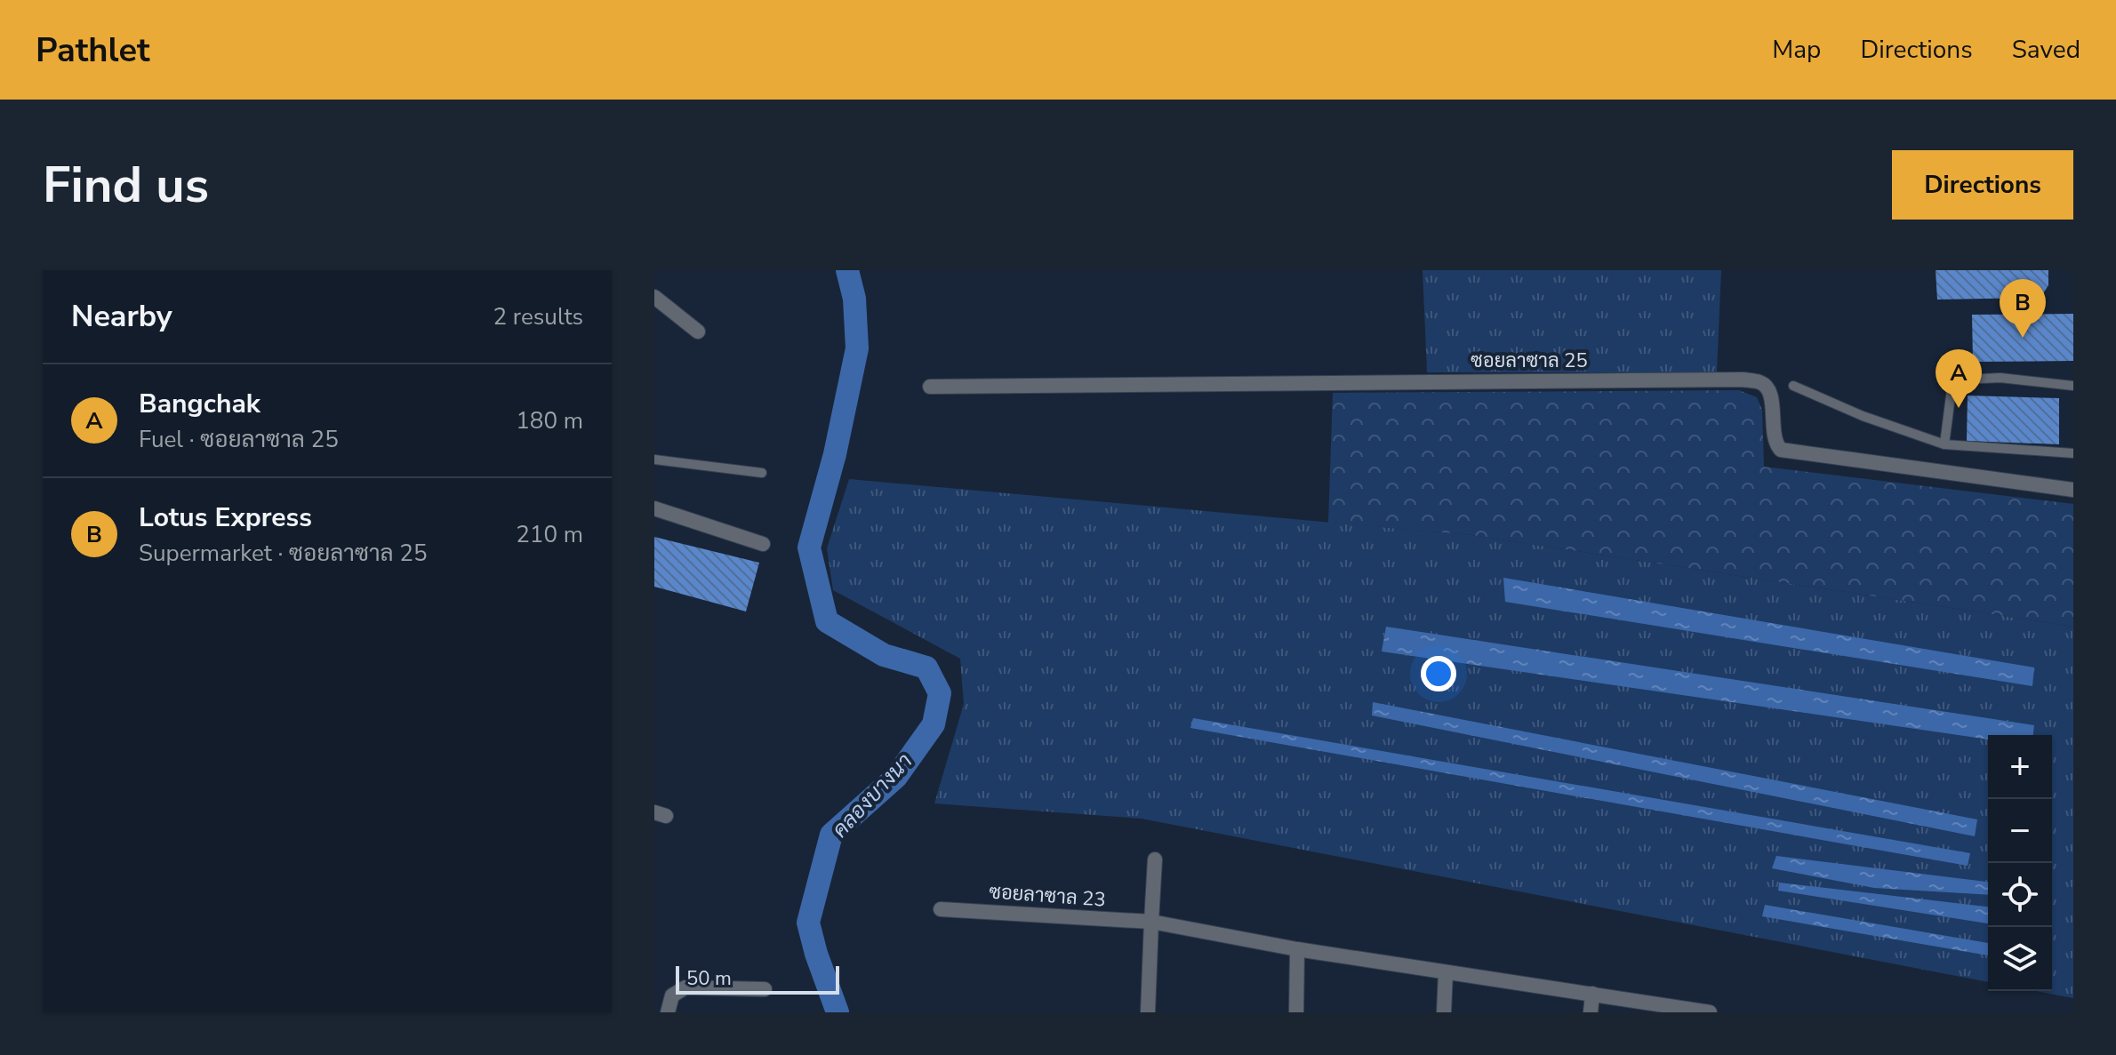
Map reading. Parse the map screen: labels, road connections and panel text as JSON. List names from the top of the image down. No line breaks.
{"streets":{"street":["ซอยลาซาล 25","ซอยลาซาล 23"]},"water":["คลองบางนา"],"scale_bar":"50 m","page":{"header":"Pathlet","nav":["Map","Directions","Saved"],"buttons":"Directions","title":"Find us","heading":["Nearby","2 results"],"pins":["B","A"],"list":[{"mark":"A","name":"Bangchak","note":"Fuel · ซอยลาซาล 25","value":"180 m"},{"mark":"B","name":"Lotus Express","note":"Supermarket · ซอยลาซาล 25","value":"210 m"}],"map_buttons":["+","−"],"scale":"50 m"}}
